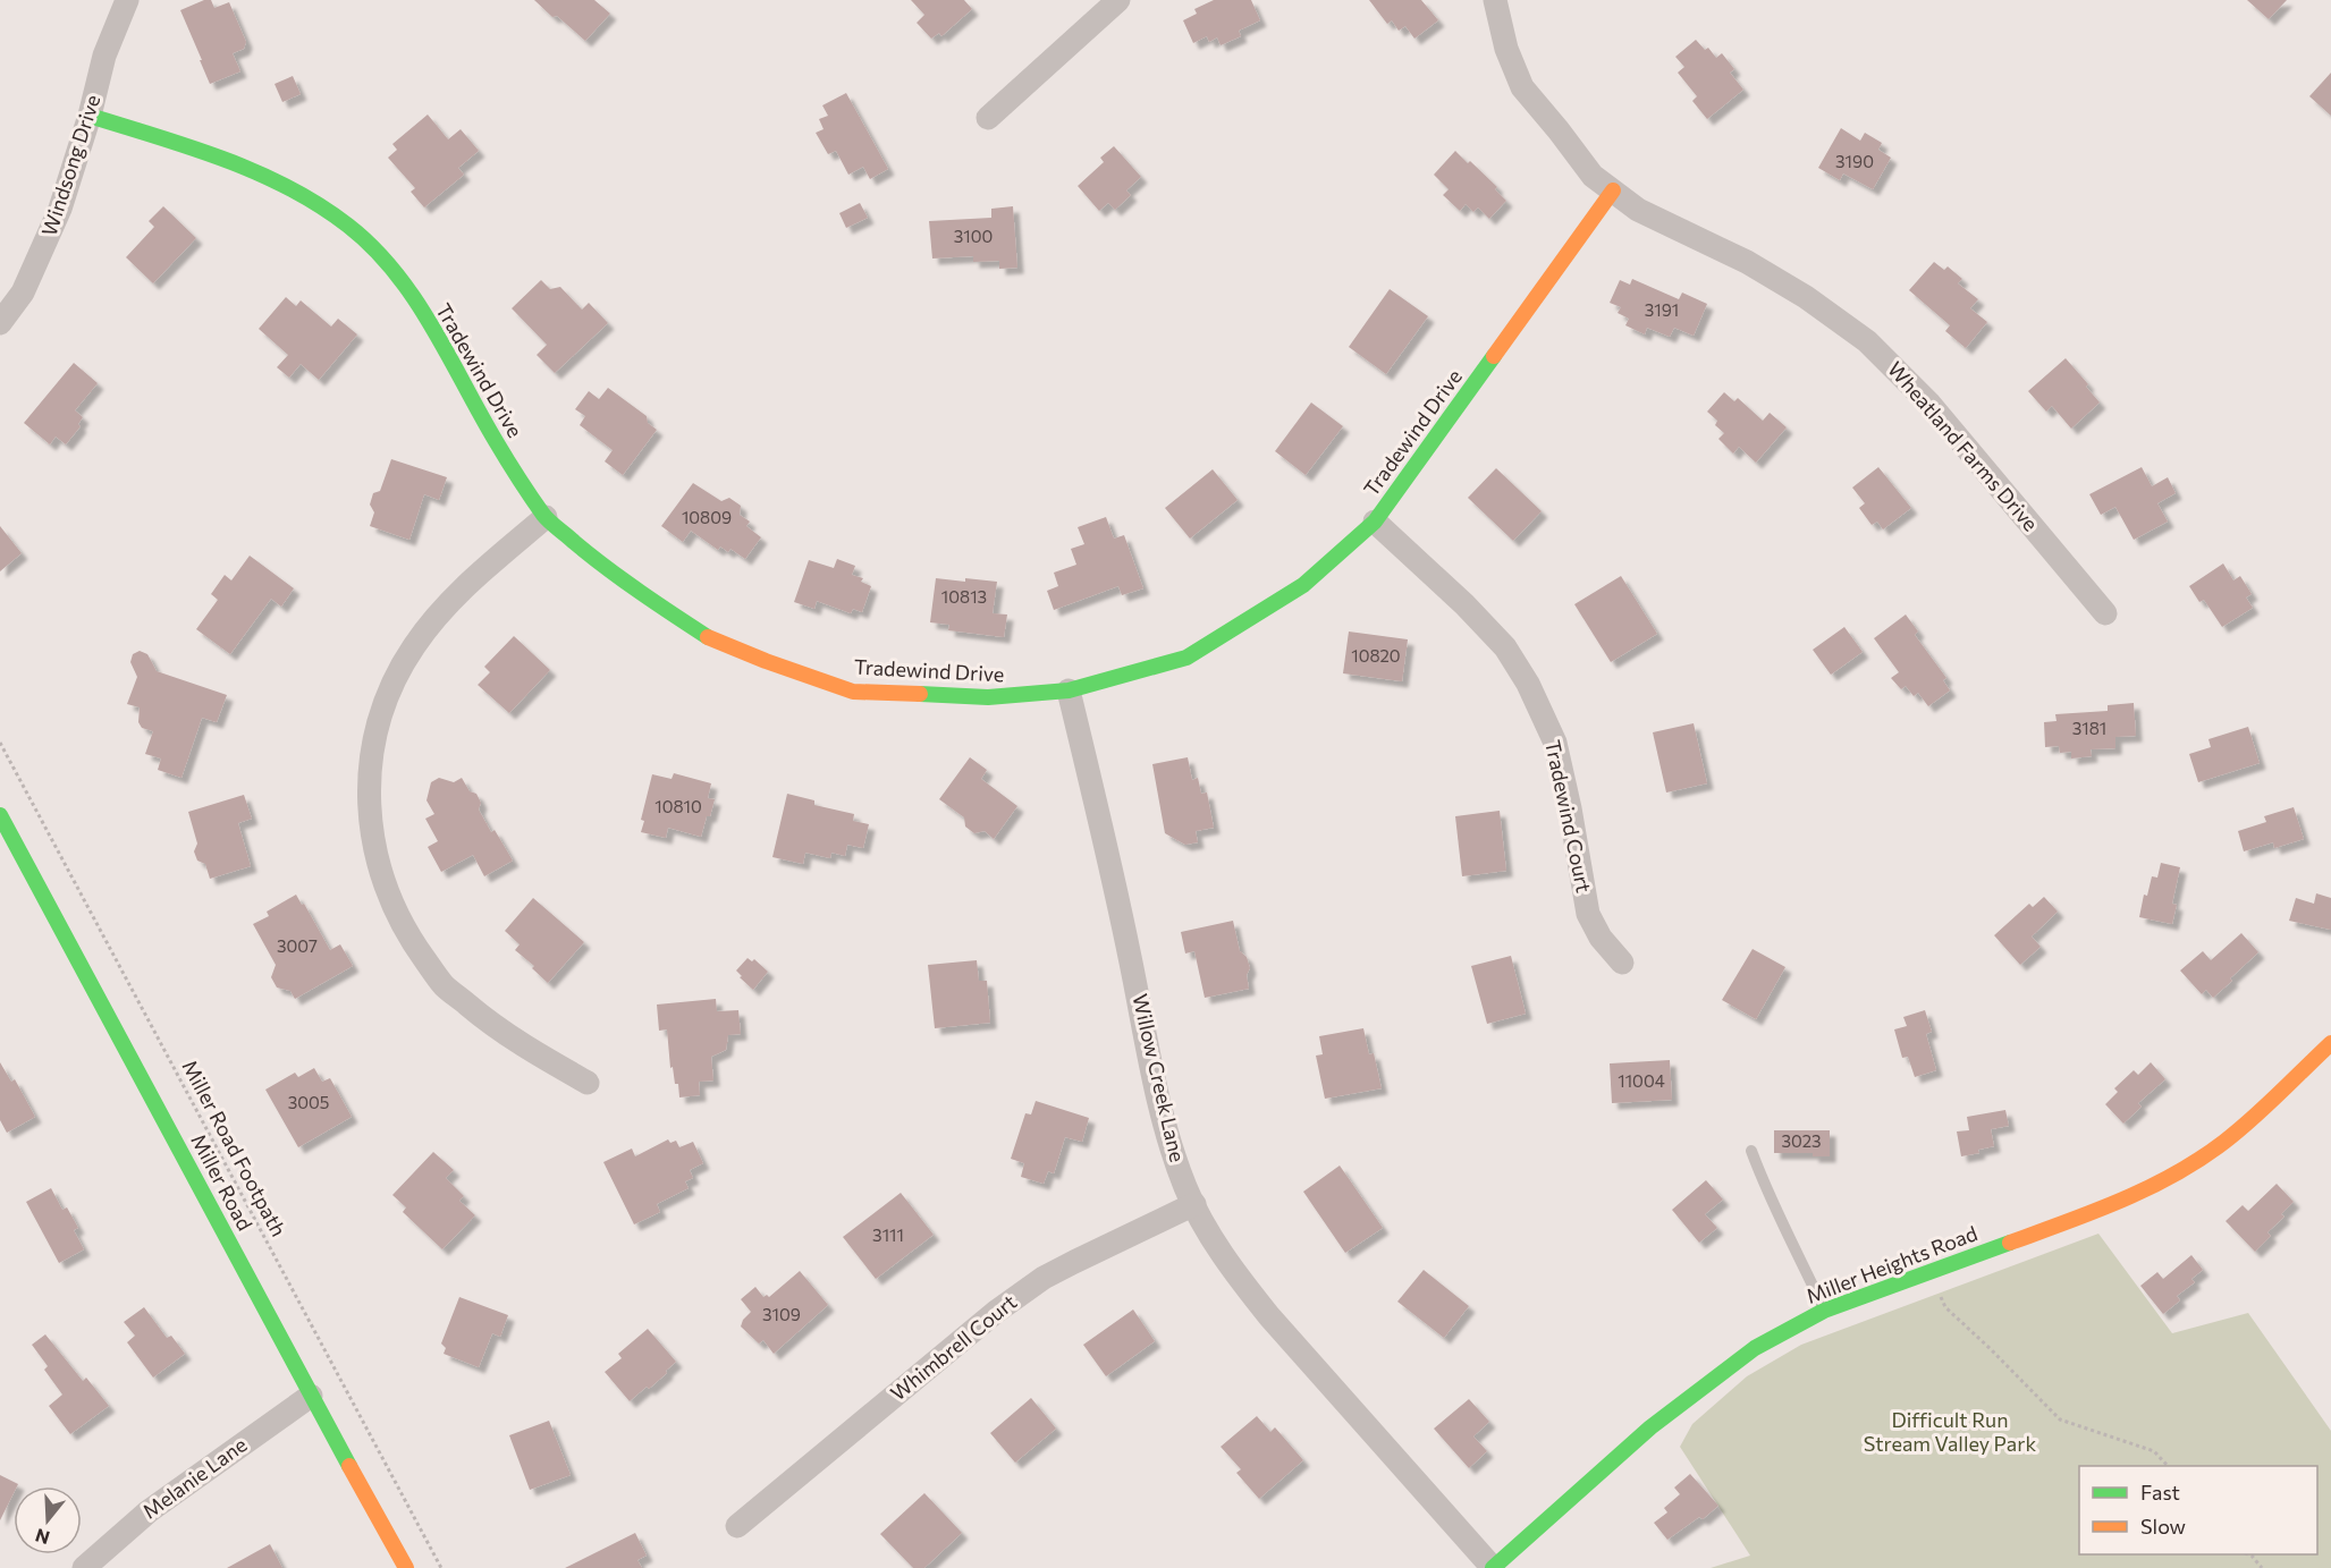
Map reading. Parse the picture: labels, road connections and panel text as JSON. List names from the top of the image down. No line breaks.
{"streets":{"street":["Windsong Drive","Tradewind Drive","Wheatland Farms Drive","Tradewind Court","Willow Creek Lane","Miller Road","Miller Heights Road","Whimbrell Court","Melanie Lane"],"path":["Miller Road Footpath"]},"crossings":[["Windsong Drive","Tradewind Drive"],["Tradewind Drive","Wheatland Farms Drive"],["Tradewind Drive","Tradewind Court"],["Tradewind Drive","Willow Creek Lane"],["Willow Creek Lane","Miller Heights Road"],["Willow Creek Lane","Whimbrell Court"],["Miller Road","Melanie Lane"]],"parks":["Difficult Run Stream Valley Park"],"house_numbers":["3190","3100","3191","10809","10813","10820","3181","10810","3007","11004","3005","3023","3111","3109"],"legend":["Fast","Slow"],"north":"bottom"}
